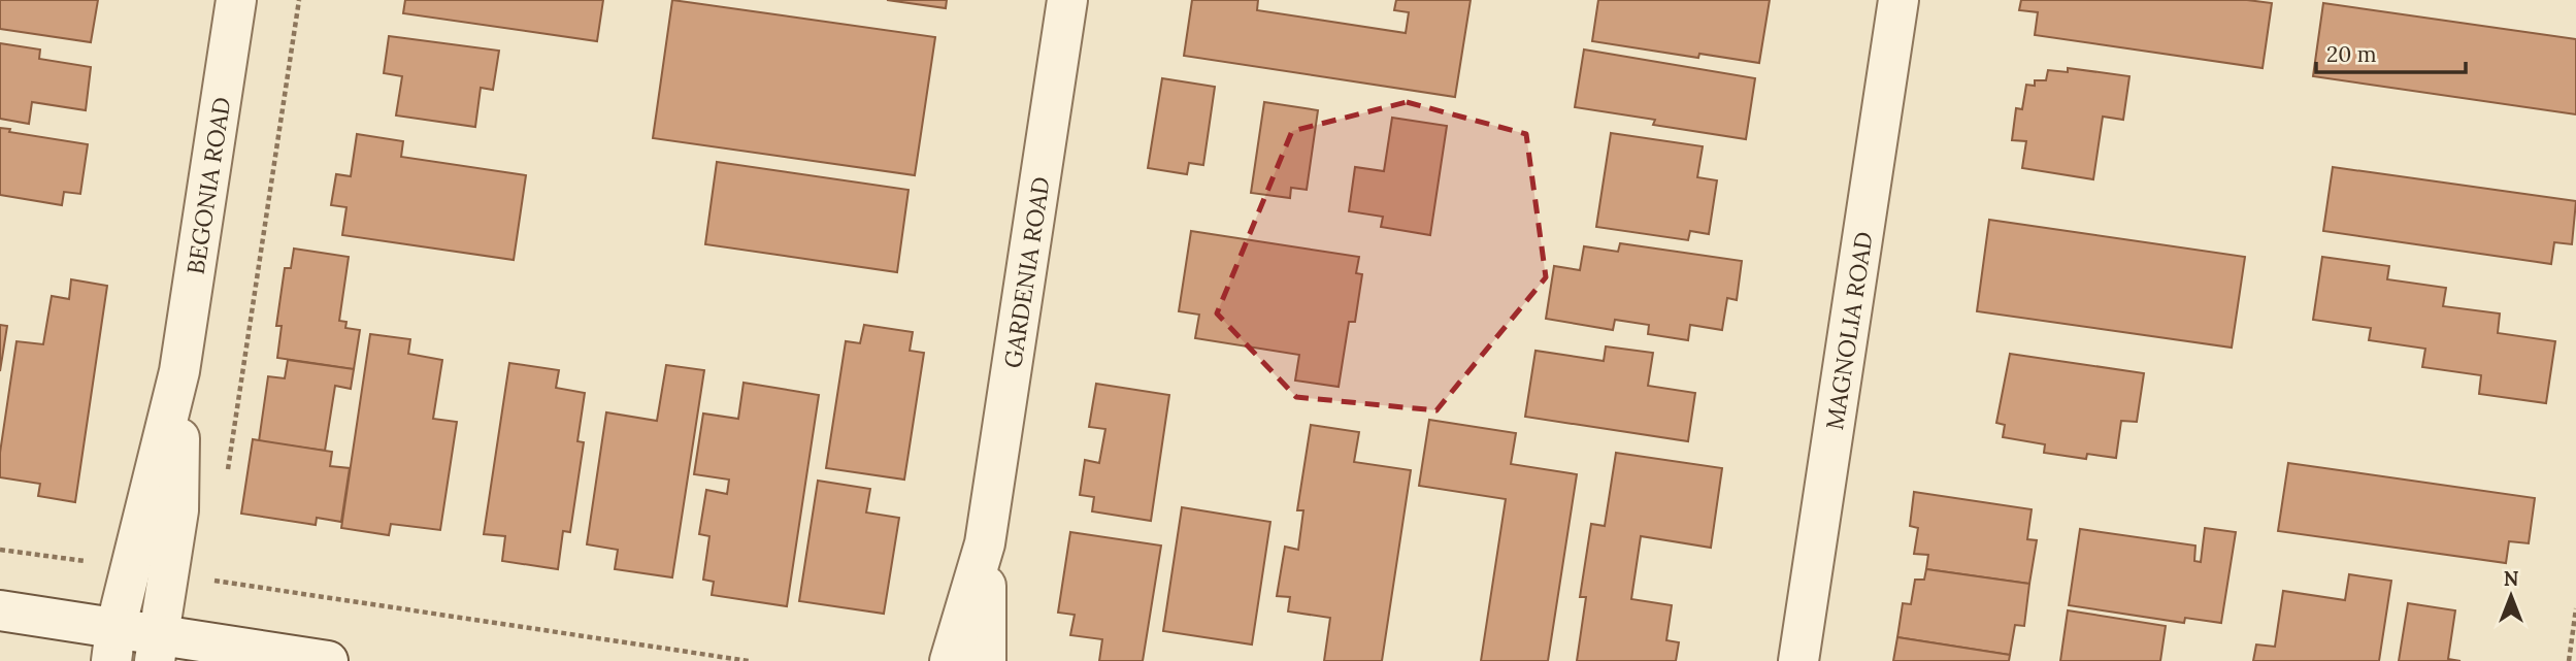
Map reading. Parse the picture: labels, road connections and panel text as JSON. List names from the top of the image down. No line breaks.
{"streets":{"street":["BEGONIA ROAD","GARDENIA ROAD","MAGNOLIA ROAD"]},"scale_bar":"20 m","north":"top"}
